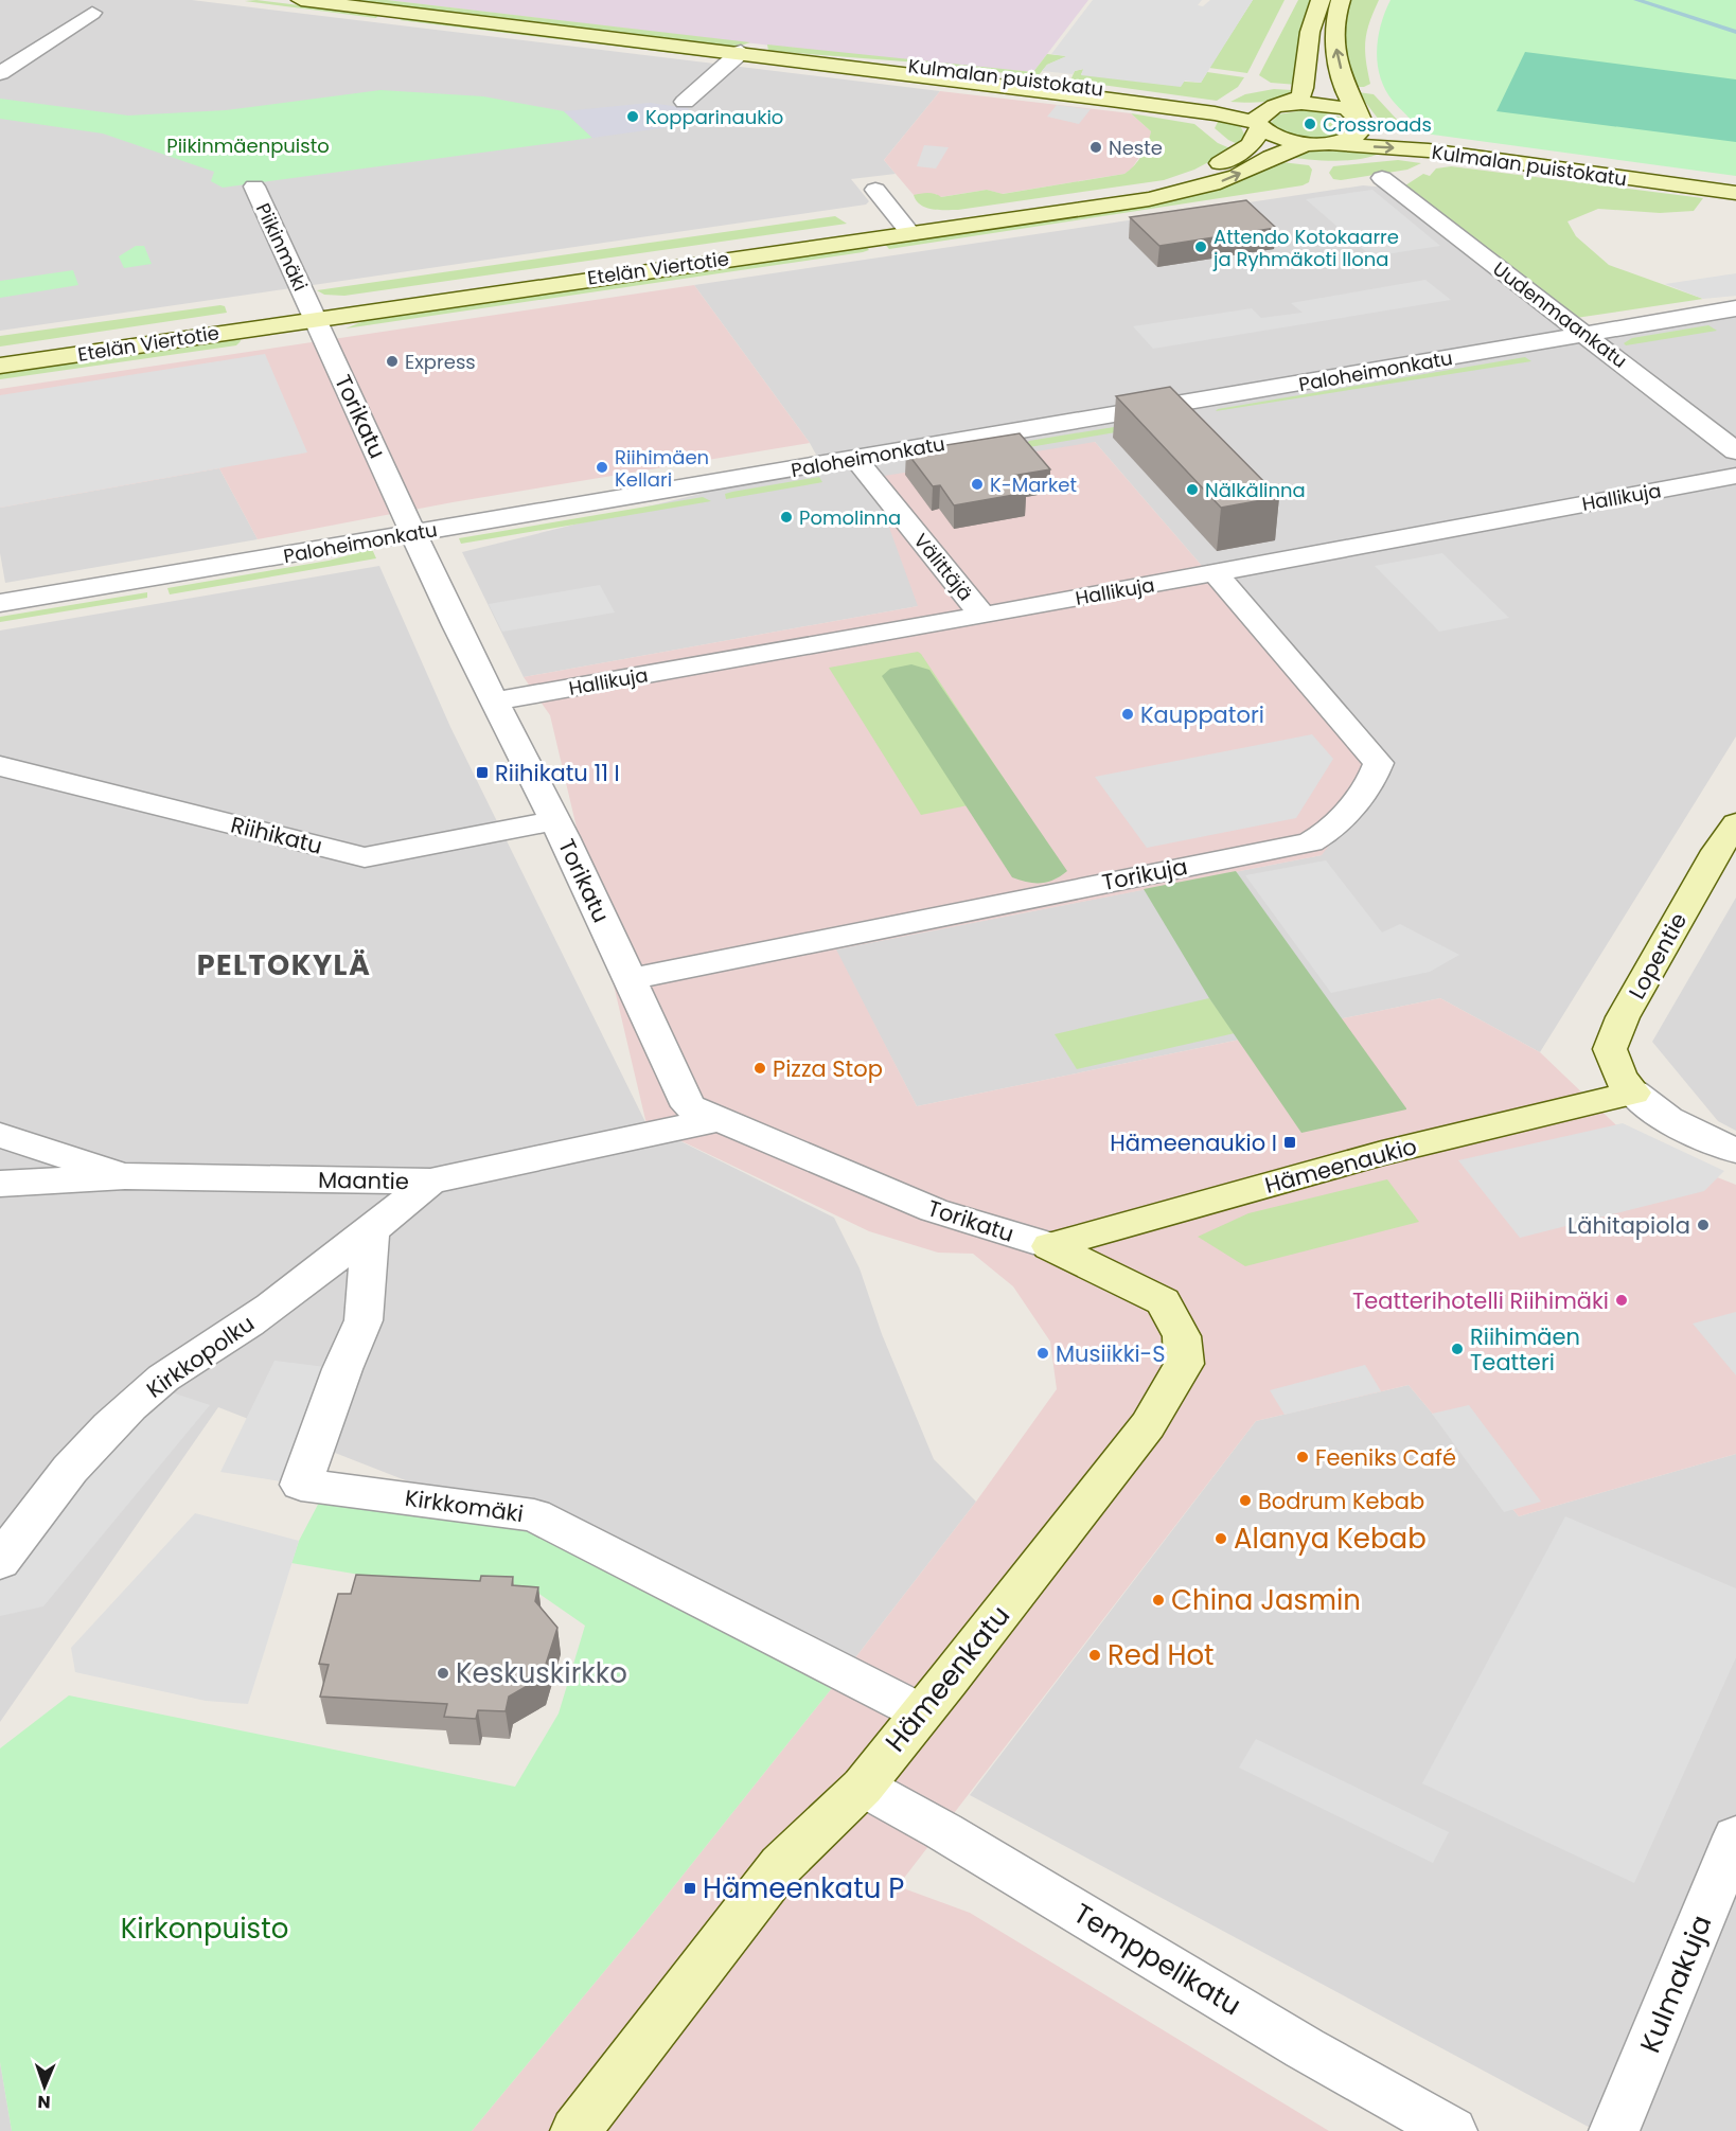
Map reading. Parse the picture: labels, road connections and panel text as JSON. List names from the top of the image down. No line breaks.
{"streets":{"street":["Kulmalan puistokatu","Piikinmäki","Etelän Viertotie","Uudenmaankatu","Paloheimonkatu","Torikatu","Hallikuja","Välittäjä","Riihikatu","Torikuja","Lopentie","Hämeenaukio","Maantie","Kirkkopolku","Kirkkomäki","Hämeenkatu","Temppelikatu","Kulmakuja"]},"crossings":[["Kulmalan puistokatu","Etelän Viertotie"],["Piikinmäki","Etelän Viertotie"],["Piikinmäki","Torikatu"],["Etelän Viertotie","Torikatu"],["Uudenmaankatu","Paloheimonkatu"],["Paloheimonkatu","Torikatu"],["Paloheimonkatu","Välittäjä"],["Torikatu","Hallikuja"],["Torikatu","Riihikatu"],["Torikatu","Torikuja"],["Torikatu","Hämeenaukio"],["Torikatu","Maantie"],["Torikatu","Hämeenkatu"],["Hallikuja","Välittäjä"],["Hallikuja","Torikuja"],["Lopentie","Hämeenaukio"],["Hämeenaukio","Hämeenkatu"],["Maantie","Kirkkopolku"],["Kirkkopolku","Kirkkomäki"],["Kirkkomäki","Hämeenkatu"],["Hämeenkatu","Temppelikatu"]],"districts":["PELTOKYLÄ"],"parks":["Piikinmäenpuisto","Kirkonpuisto"],"places":{"other":["Kopparinaukio","Crossroads","Neste","Attendo Kotokaarre ja Ryhmäkoti Ilona","Express","Riihimäen Kellari","K-Market","Nälkälinna","Pomolinna","Kauppatori","Pizza Stop","Lähitapiola","Teatterihotelli Riihimäki","Riihimäen Teatteri","Musiikki-S","Feeniks Café","Bodrum Kebab","Alanya Kebab","China Jasmin","Red Hot","Keskuskirkko"],"transit":["Riihikatu 11 I","Hämeenaukio I","Hämeenkatu P"]},"north":"bottom"}
